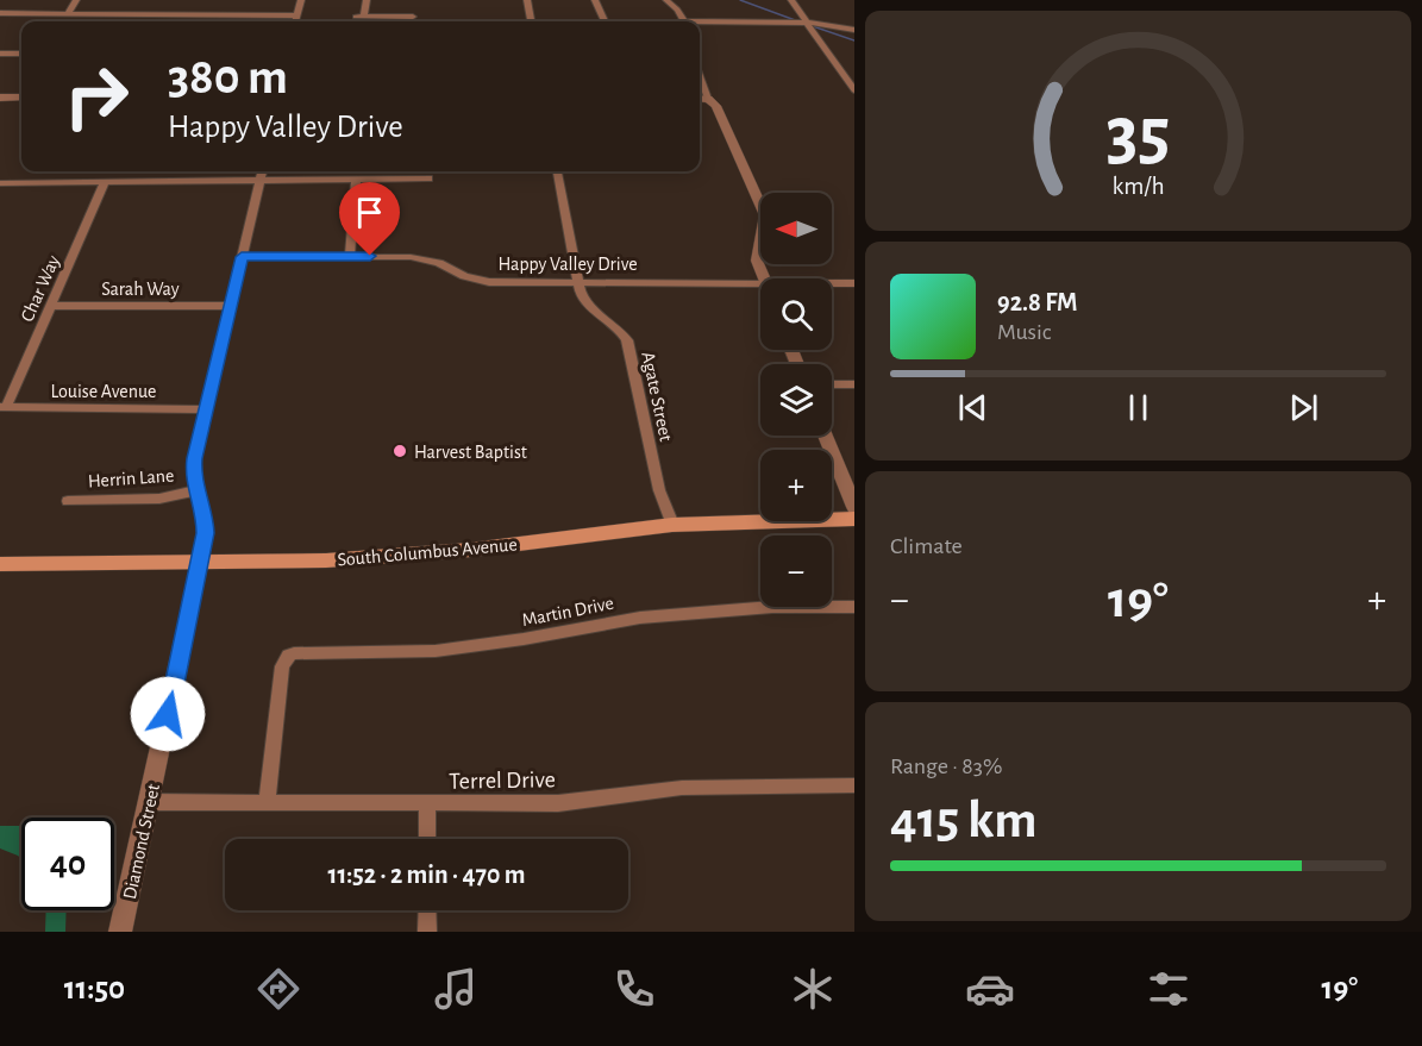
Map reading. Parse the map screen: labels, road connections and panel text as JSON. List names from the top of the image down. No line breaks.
{"streets":{"main road":["South Columbus Avenue"],"street":["Happy Valley Drive","Char Way","Sarah Way","Louise Avenue","Agate Street","Herrin Lane","Martin Drive","Terrel Drive","Diamond Street"]},"crossings":[["Happy Valley Drive","Agate Street"],["Happy Valley Drive","Diamond Street"],["Char Way","Sarah Way"],["Char Way","Louise Avenue"],["Sarah Way","Diamond Street"],["Louise Avenue","Diamond Street"],["Agate Street","South Columbus Avenue"],["Herrin Lane","Diamond Street"],["South Columbus Avenue","Diamond Street"],["Martin Drive","Terrel Drive"],["Terrel Drive","Diamond Street"]],"places":["Harvest Baptist"],"north":"left","page":{"turn":["380 m","Happy Valley Drive"],"map_buttons":["+","−"],"song":["92.8 FM","Music"],"tile":["Climate",["Range · 83%","415 km"]],"heat":["−","19°","+"],"limit":"40","trip":"11:52 · 2 min · 470 m","tabs":["11:50","19°"],"gauge":["35","km/h"]}}
